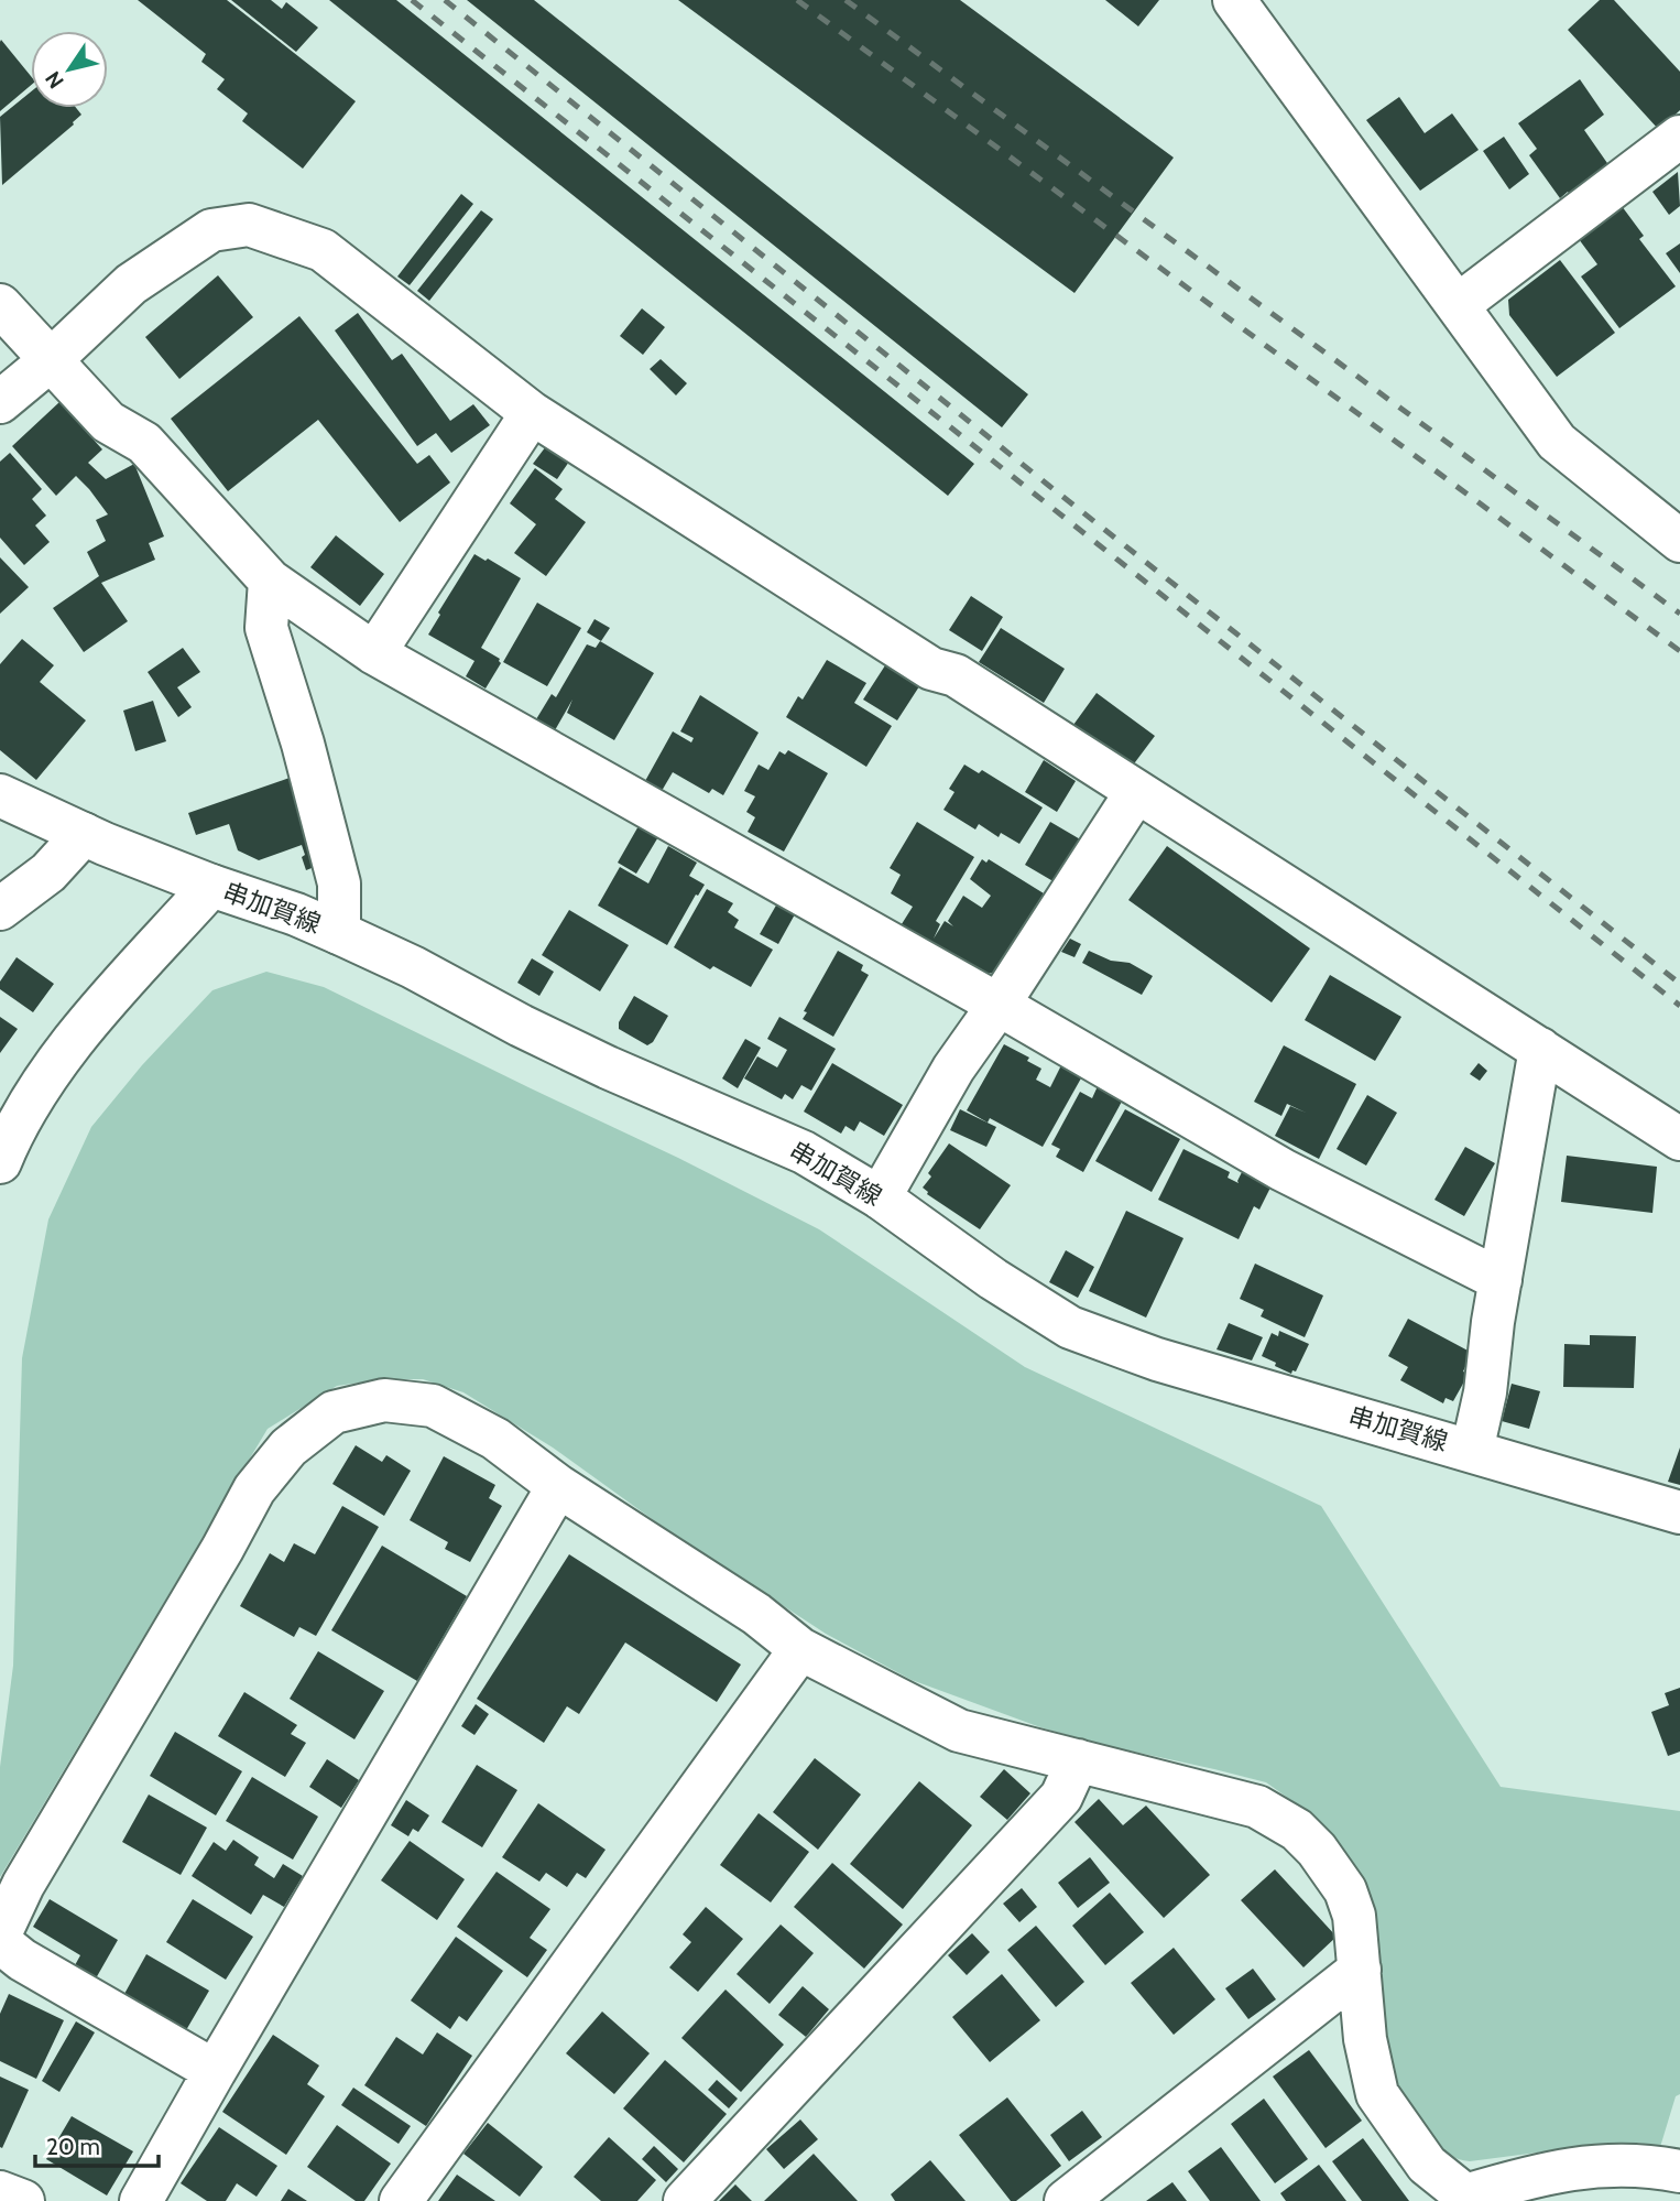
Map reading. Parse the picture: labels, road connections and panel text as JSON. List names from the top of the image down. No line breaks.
{"streets":{"street":["串加賀線"]},"scale_bar":"20 m","north":"bottom left"}
